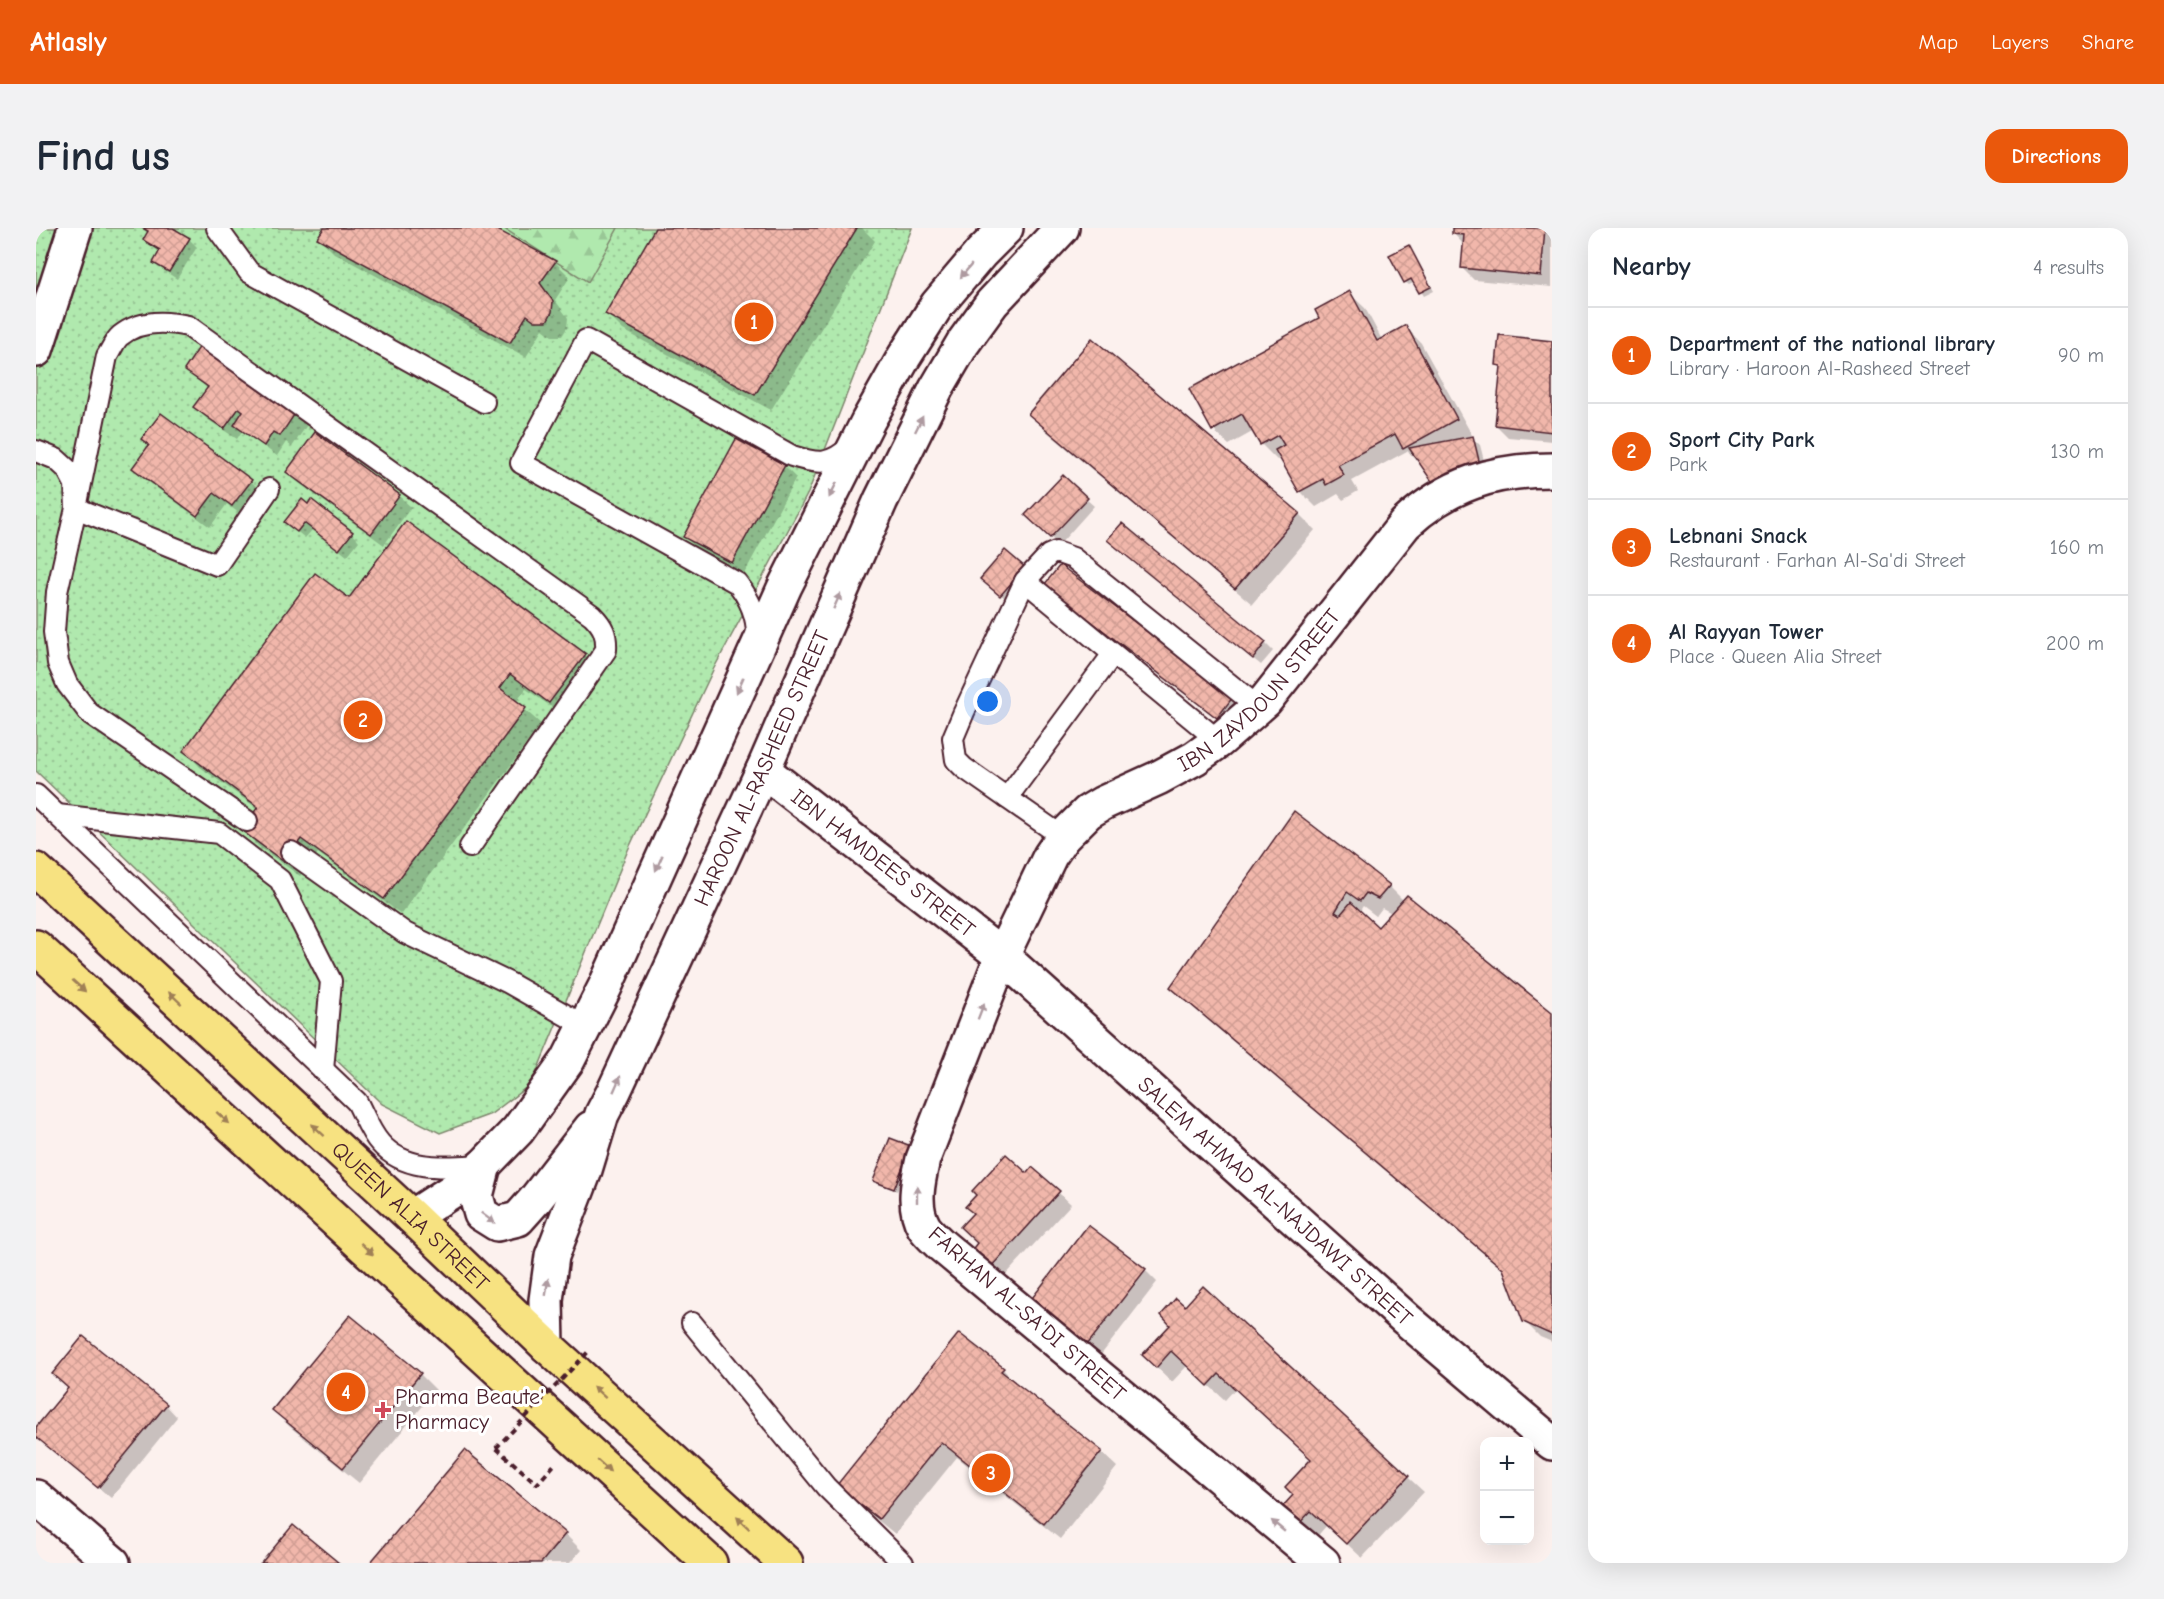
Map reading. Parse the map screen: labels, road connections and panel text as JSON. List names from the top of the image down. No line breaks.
{"streets":{"main road":["QUEEN ALIA STREET"],"street":["IBN ZAYDOUN STREET","HAROON AL-RASHEED STREET","IBN HAMDEES STREET","SALEM AHMAD AL-NAJDAWI STREET","FARHAN AL-SA'DI STREET"]},"crossings":[["IBN ZAYDOUN STREET","IBN HAMDEES STREET"],["IBN ZAYDOUN STREET","SALEM AHMAD AL-NAJDAWI STREET"],["IBN ZAYDOUN STREET","FARHAN AL-SA'DI STREET"],["HAROON AL-RASHEED STREET","IBN HAMDEES STREET"],["HAROON AL-RASHEED STREET","QUEEN ALIA STREET"],["IBN HAMDEES STREET","SALEM AHMAD AL-NAJDAWI STREET"],["IBN HAMDEES STREET","FARHAN AL-SA'DI STREET"],["SALEM AHMAD AL-NAJDAWI STREET","FARHAN AL-SA'DI STREET"]],"one_way":["FARHAN AL-SA'DI STREET"],"places":{"health":["Pharma Beaute' Pharmacy"]},"page":{"header":"Atlasly","nav":["Map","Layers","Share"],"buttons":"Directions","title":"Find us","heading":["Nearby","4 results"],"pins":["1","2","4","3"],"list":[{"mark":"1","name":"Department of the national library","note":"Library · Haroon Al-Rasheed Street","value":"90 m"},{"mark":"2","name":"Sport City Park","note":"Park","value":"130 m"},{"mark":"3","name":"Lebnani Snack","note":"Restaurant · Farhan Al-Sa'di Street","value":"160 m"},{"mark":"4","name":"Al Rayyan Tower","note":"Place · Queen Alia Street","value":"200 m"}],"map_buttons":["+","−"]}}
